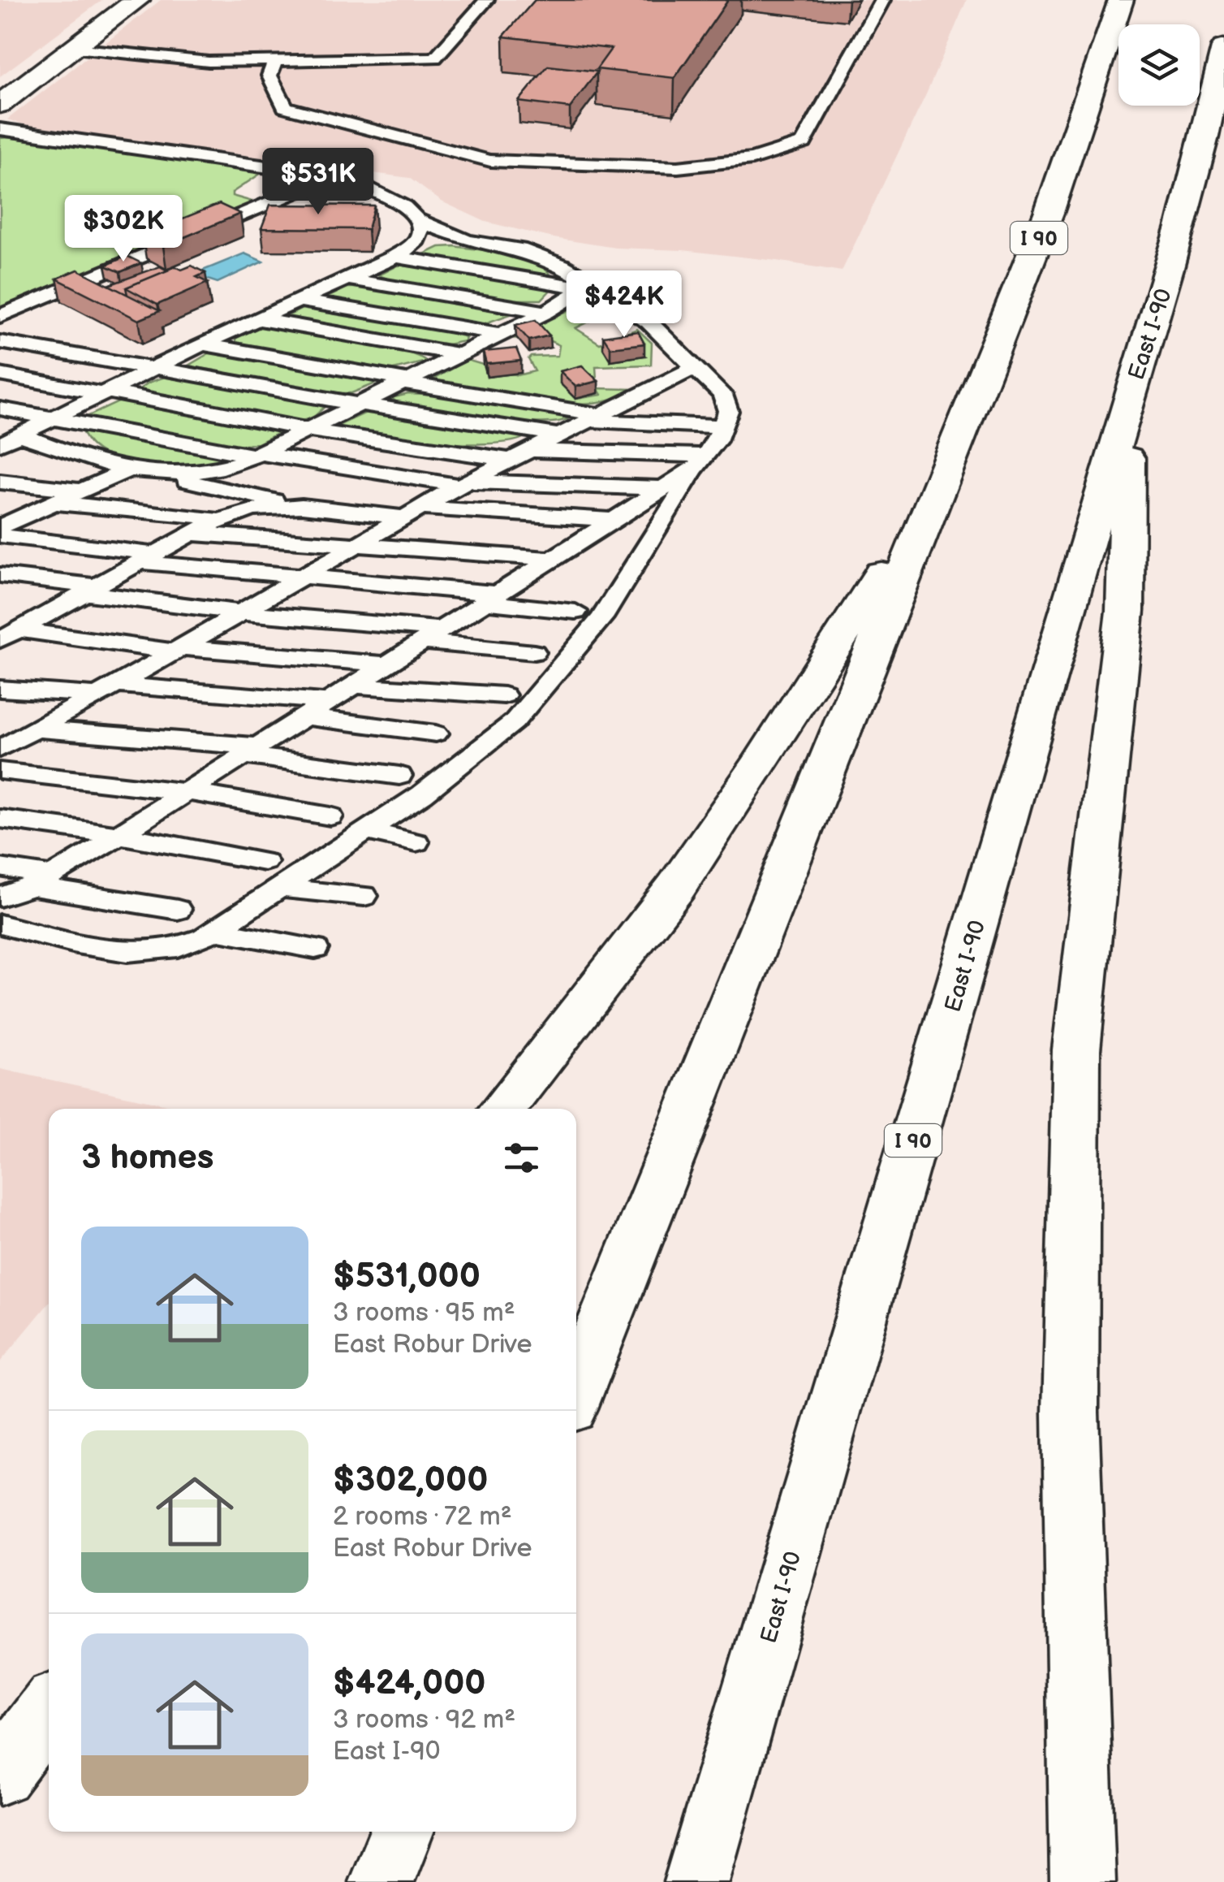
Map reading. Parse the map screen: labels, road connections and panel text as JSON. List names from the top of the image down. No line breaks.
{"streets":{"main road":["I 90","East I-90"]},"page":{"price":["$531K","$302K","$424K"],"heading":"3 homes","list":[{"name":"$531,000","note":"3 rooms · 95 m² · East Robur Drive"},{"name":"$302,000","note":"2 rooms · 72 m² · East Robur Drive"},{"name":"$424,000","note":"3 rooms · 92 m² · East I-90"}]}}
